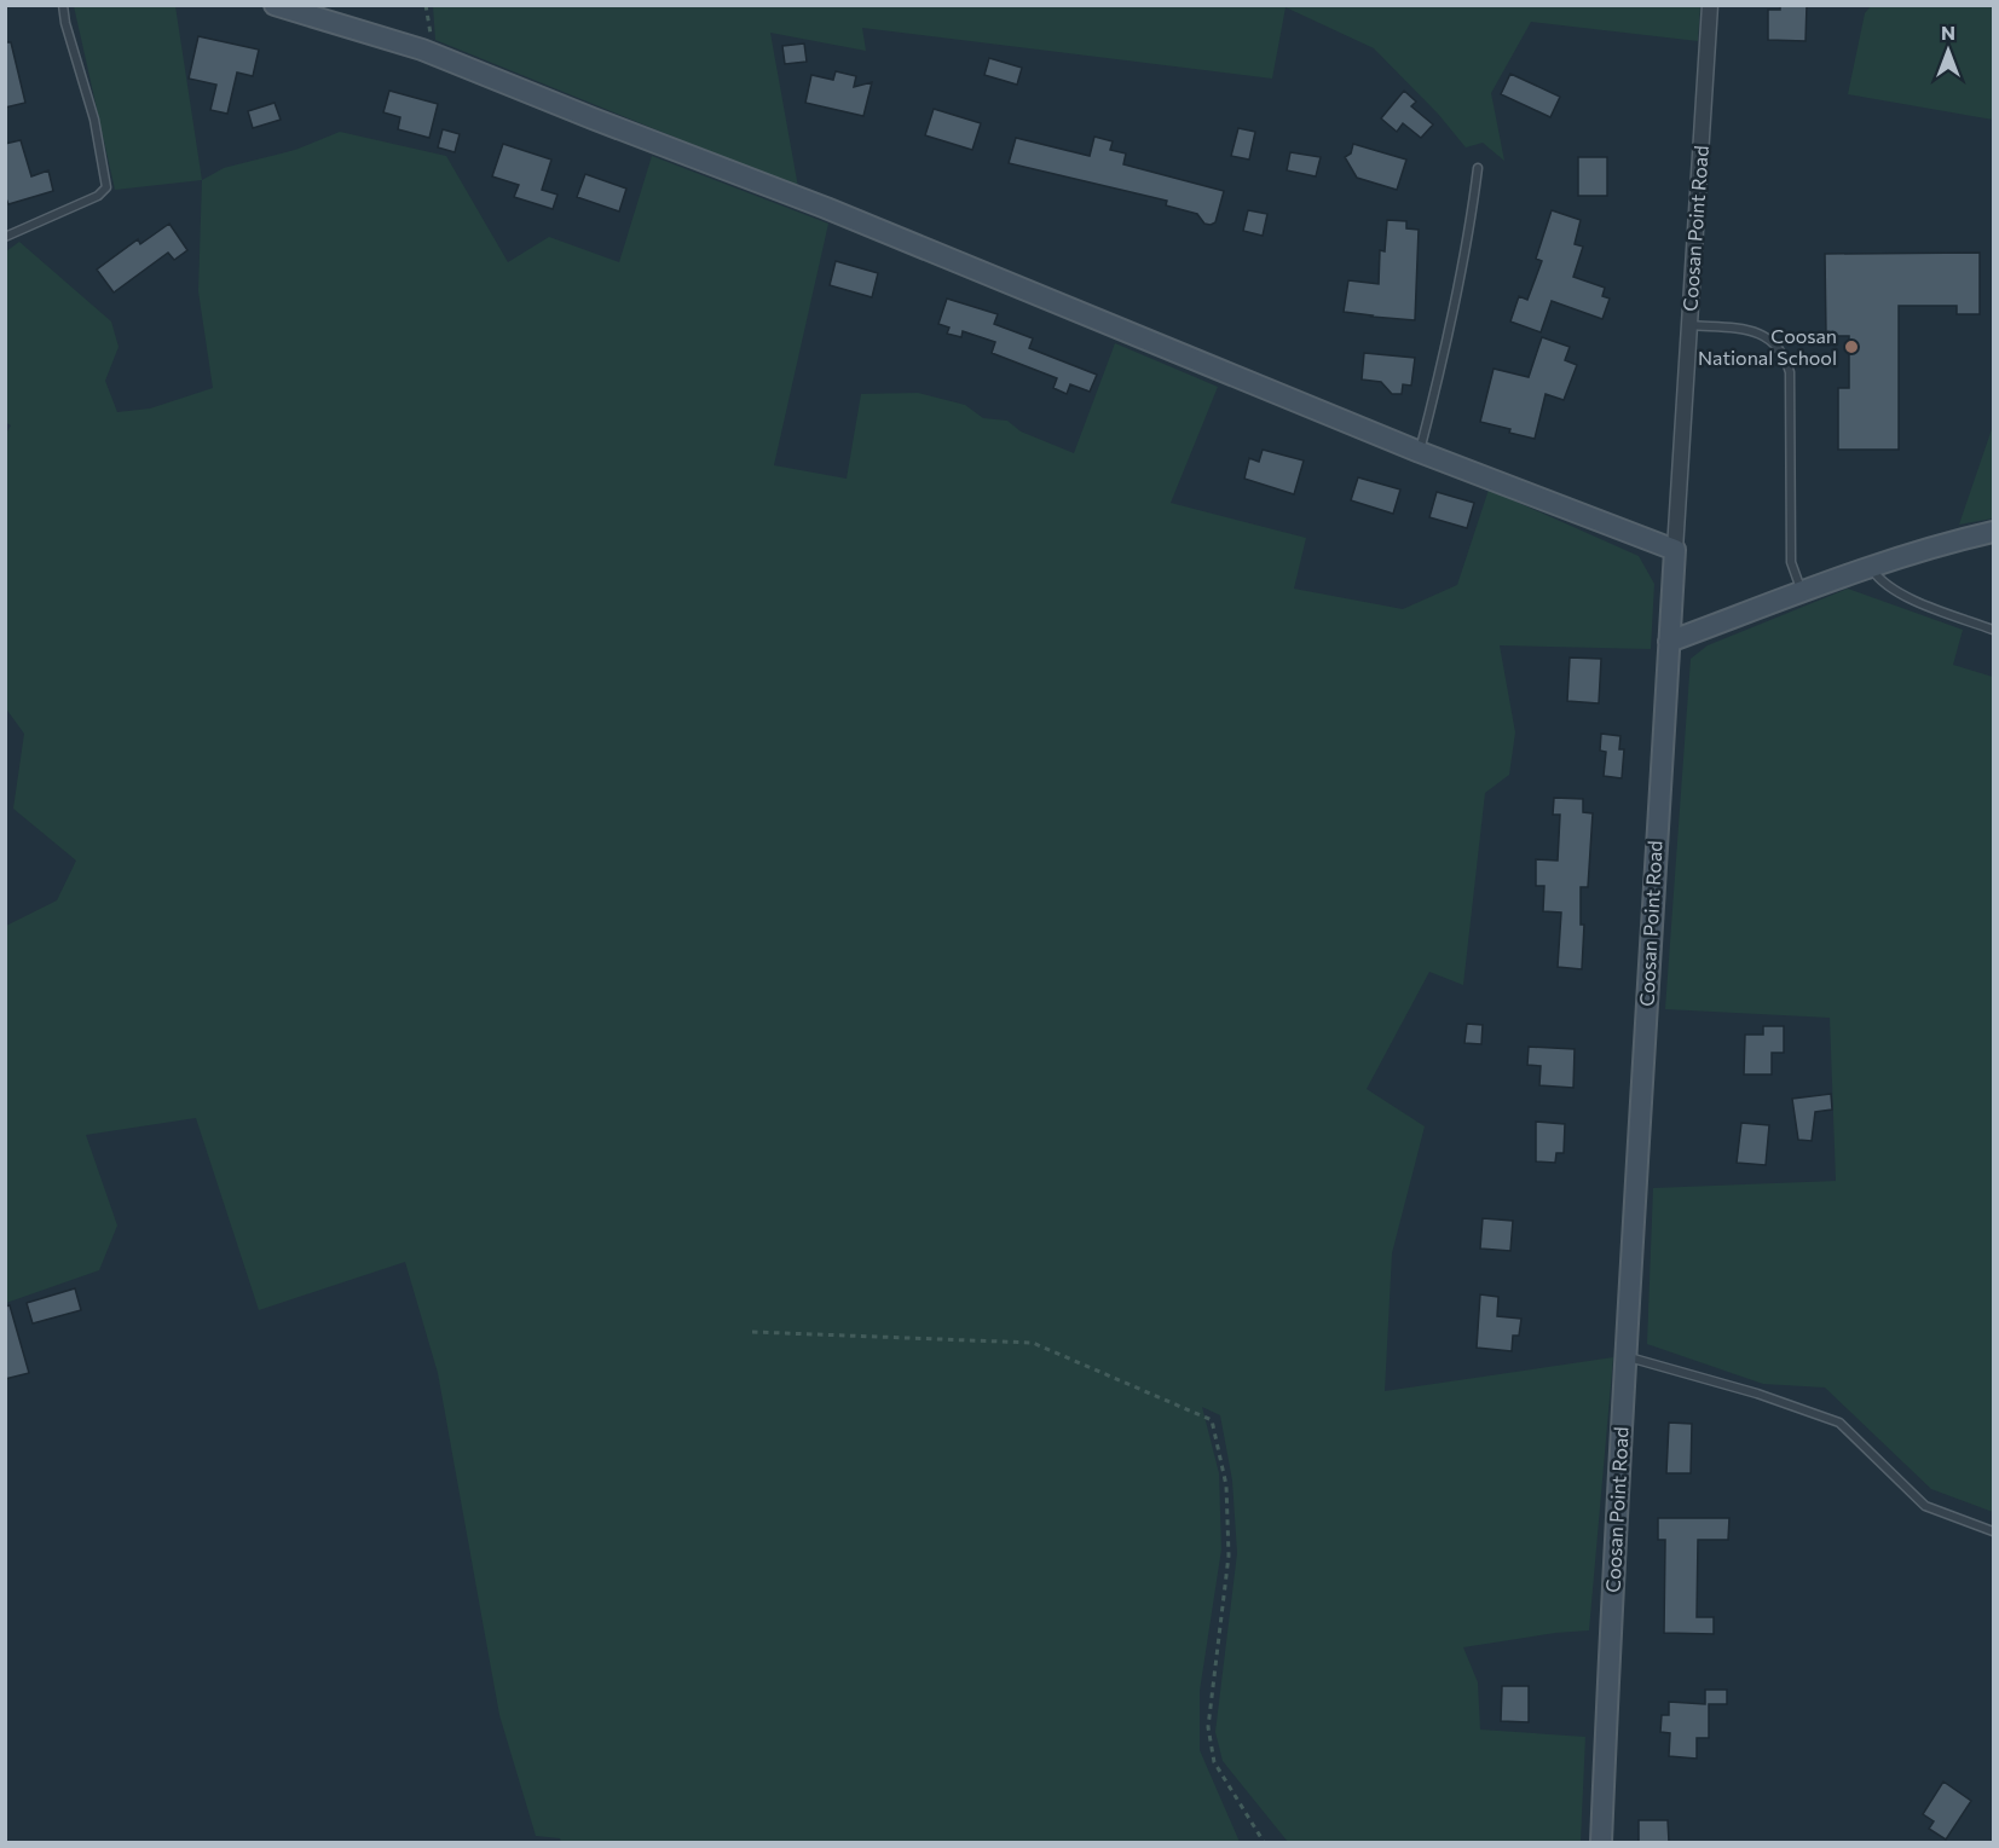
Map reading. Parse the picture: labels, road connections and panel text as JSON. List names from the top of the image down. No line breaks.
{"streets":{"street":["Coosan Point Road"]},"places":["Coosan National School"],"north":"top"}
